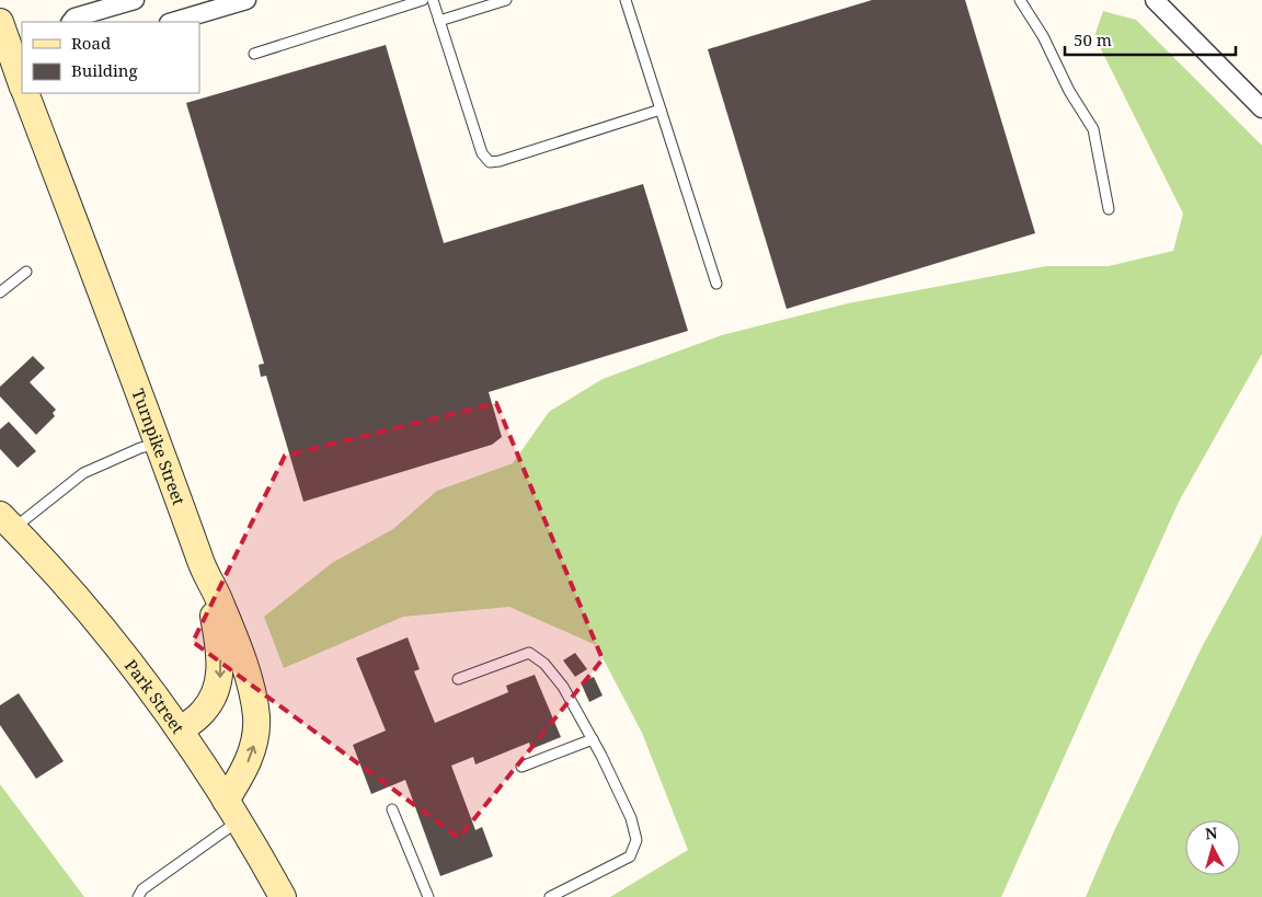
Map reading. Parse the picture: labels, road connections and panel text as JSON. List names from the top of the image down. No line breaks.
{"streets":{"street":["Turnpike Street","Park Street"]},"crossings":[["Turnpike Street","Park Street"]],"legend":["Road","Building"],"scale_bar":"50 m","north":"top"}
